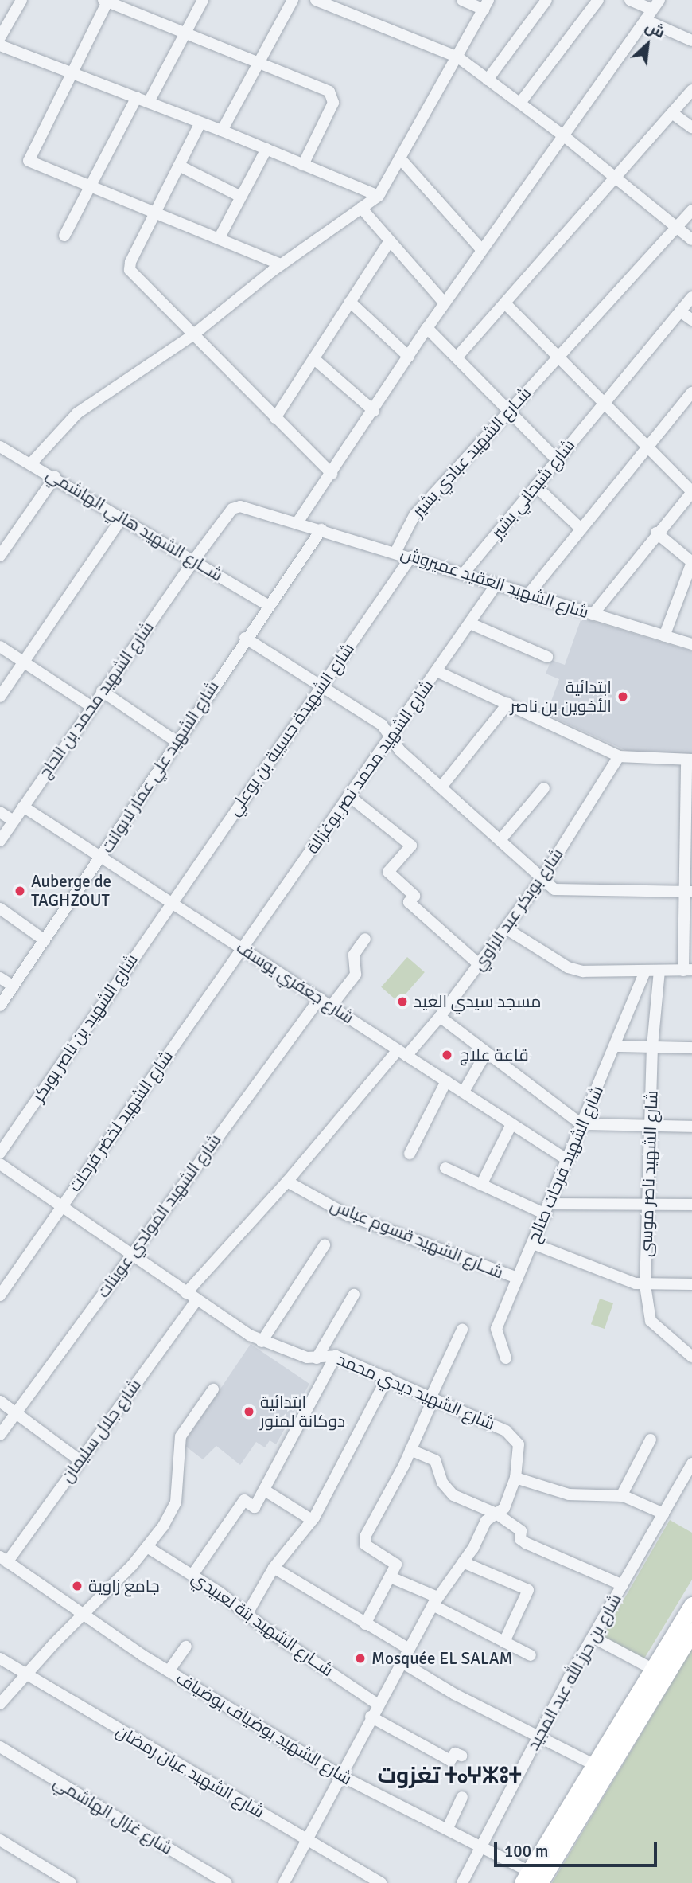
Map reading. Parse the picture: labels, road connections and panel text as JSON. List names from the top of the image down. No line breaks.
{"streets":{"street":["شـارع الشهيد عبادي بشير","شارع شيحاني بشير","شــارع الشهيد هاني الهاشمي","شارع الشهيد العقيد عميروش","شارع الشهيد محمد بن الحاج","شارع الشهيدة حسيبة بن بوعلي","شارع الشهيد علي عمار لابوانت","شارع الشهيد محمد نصر بوغزالة","شارع بوبكر عبد الراوي","شارع جعفري يوسف","شارع الشهيد بن ناصر بوبكر","شارع الشهيد لخضر فرحات","شارع الشهيد فرحات صالح","شارع الشهيد ناصر موسى","شارع الشهيد المولدي عوينات","شــارع الشهيد قسوم عباس","شارع الشهيد ديدي محمد","شارع جلال سليمان","شــارع الشهيد بتة لعبيدي","شارع بن حرز الله عبد المجيد","شارع الشهيد بوضياف بوضياف","شارع الشهيد عبان رمضان","شارع غزال الهاشمي"]},"crossings":[["شـارع الشهيد عبادي بشير","شارع الشهيد العقيد عميروش"],["شارع شيحاني بشير","شارع الشهيد العقيد عميروش"],["شــارع الشهيد هاني الهاشمي","شارع الشهيد محمد بن الحاج"],["شــارع الشهيد هاني الهاشمي","شارع الشهيد علي عمار لابوانت"],["شارع الشهيد العقيد عميروش","شارع الشهيد محمد بن الحاج"],["شارع الشهيد العقيد عميروش","شارع الشهيدة حسيبة بن بوعلي"],["شارع الشهيد العقيد عميروش","شارع الشهيد علي عمار لابوانت"],["شارع الشهيد العقيد عميروش","شارع الشهيد محمد نصر بوغزالة"],["شارع الشهيد محمد بن الحاج","شارع جعفري يوسف"],["شارع الشهيدة حسيبة بن بوعلي","شارع جعفري يوسف"],["شارع الشهيدة حسيبة بن بوعلي","شارع الشهيد بن ناصر بوبكر"],["شارع الشهيد علي عمار لابوانت","شارع جعفري يوسف"],["شارع الشهيد محمد نصر بوغزالة","شارع جعفري يوسف"],["شارع الشهيد محمد نصر بوغزالة","شارع الشهيد لخضر فرحات"],["شارع بوبكر عبد الراوي","شارع جعفري يوسف"],["شارع جعفري يوسف","شارع الشهيد بن ناصر بوبكر"],["شارع جعفري يوسف","شارع الشهيد لخضر فرحات"],["شارع جعفري يوسف","شارع الشهيد فرحات صالح"],["شارع جعفري يوسف","شارع الشهيد المولدي عوينات"],["شارع الشهيد فرحات صالح","شــارع الشهيد قسوم عباس"],["شارع جلال سليمان","شارع الشهيد بوضياف بوضياف"],["شارع بن حرز الله عبد المجيد","شارع الشهيد بوضياف بوضياف"]],"districts":["تغزوت ⵜⴰⵖⵣⵓⵜ"],"places":["ابتدائية الأخوين بن ناصر","Auberge de TAGHZOUT","مسجد سيدي العيد","قاعة علاج","ابتدائية دوكانة لمنور","جامع زاوية","Mosquée EL SALAM"],"scale_bar":"100 m","north":"top right"}
